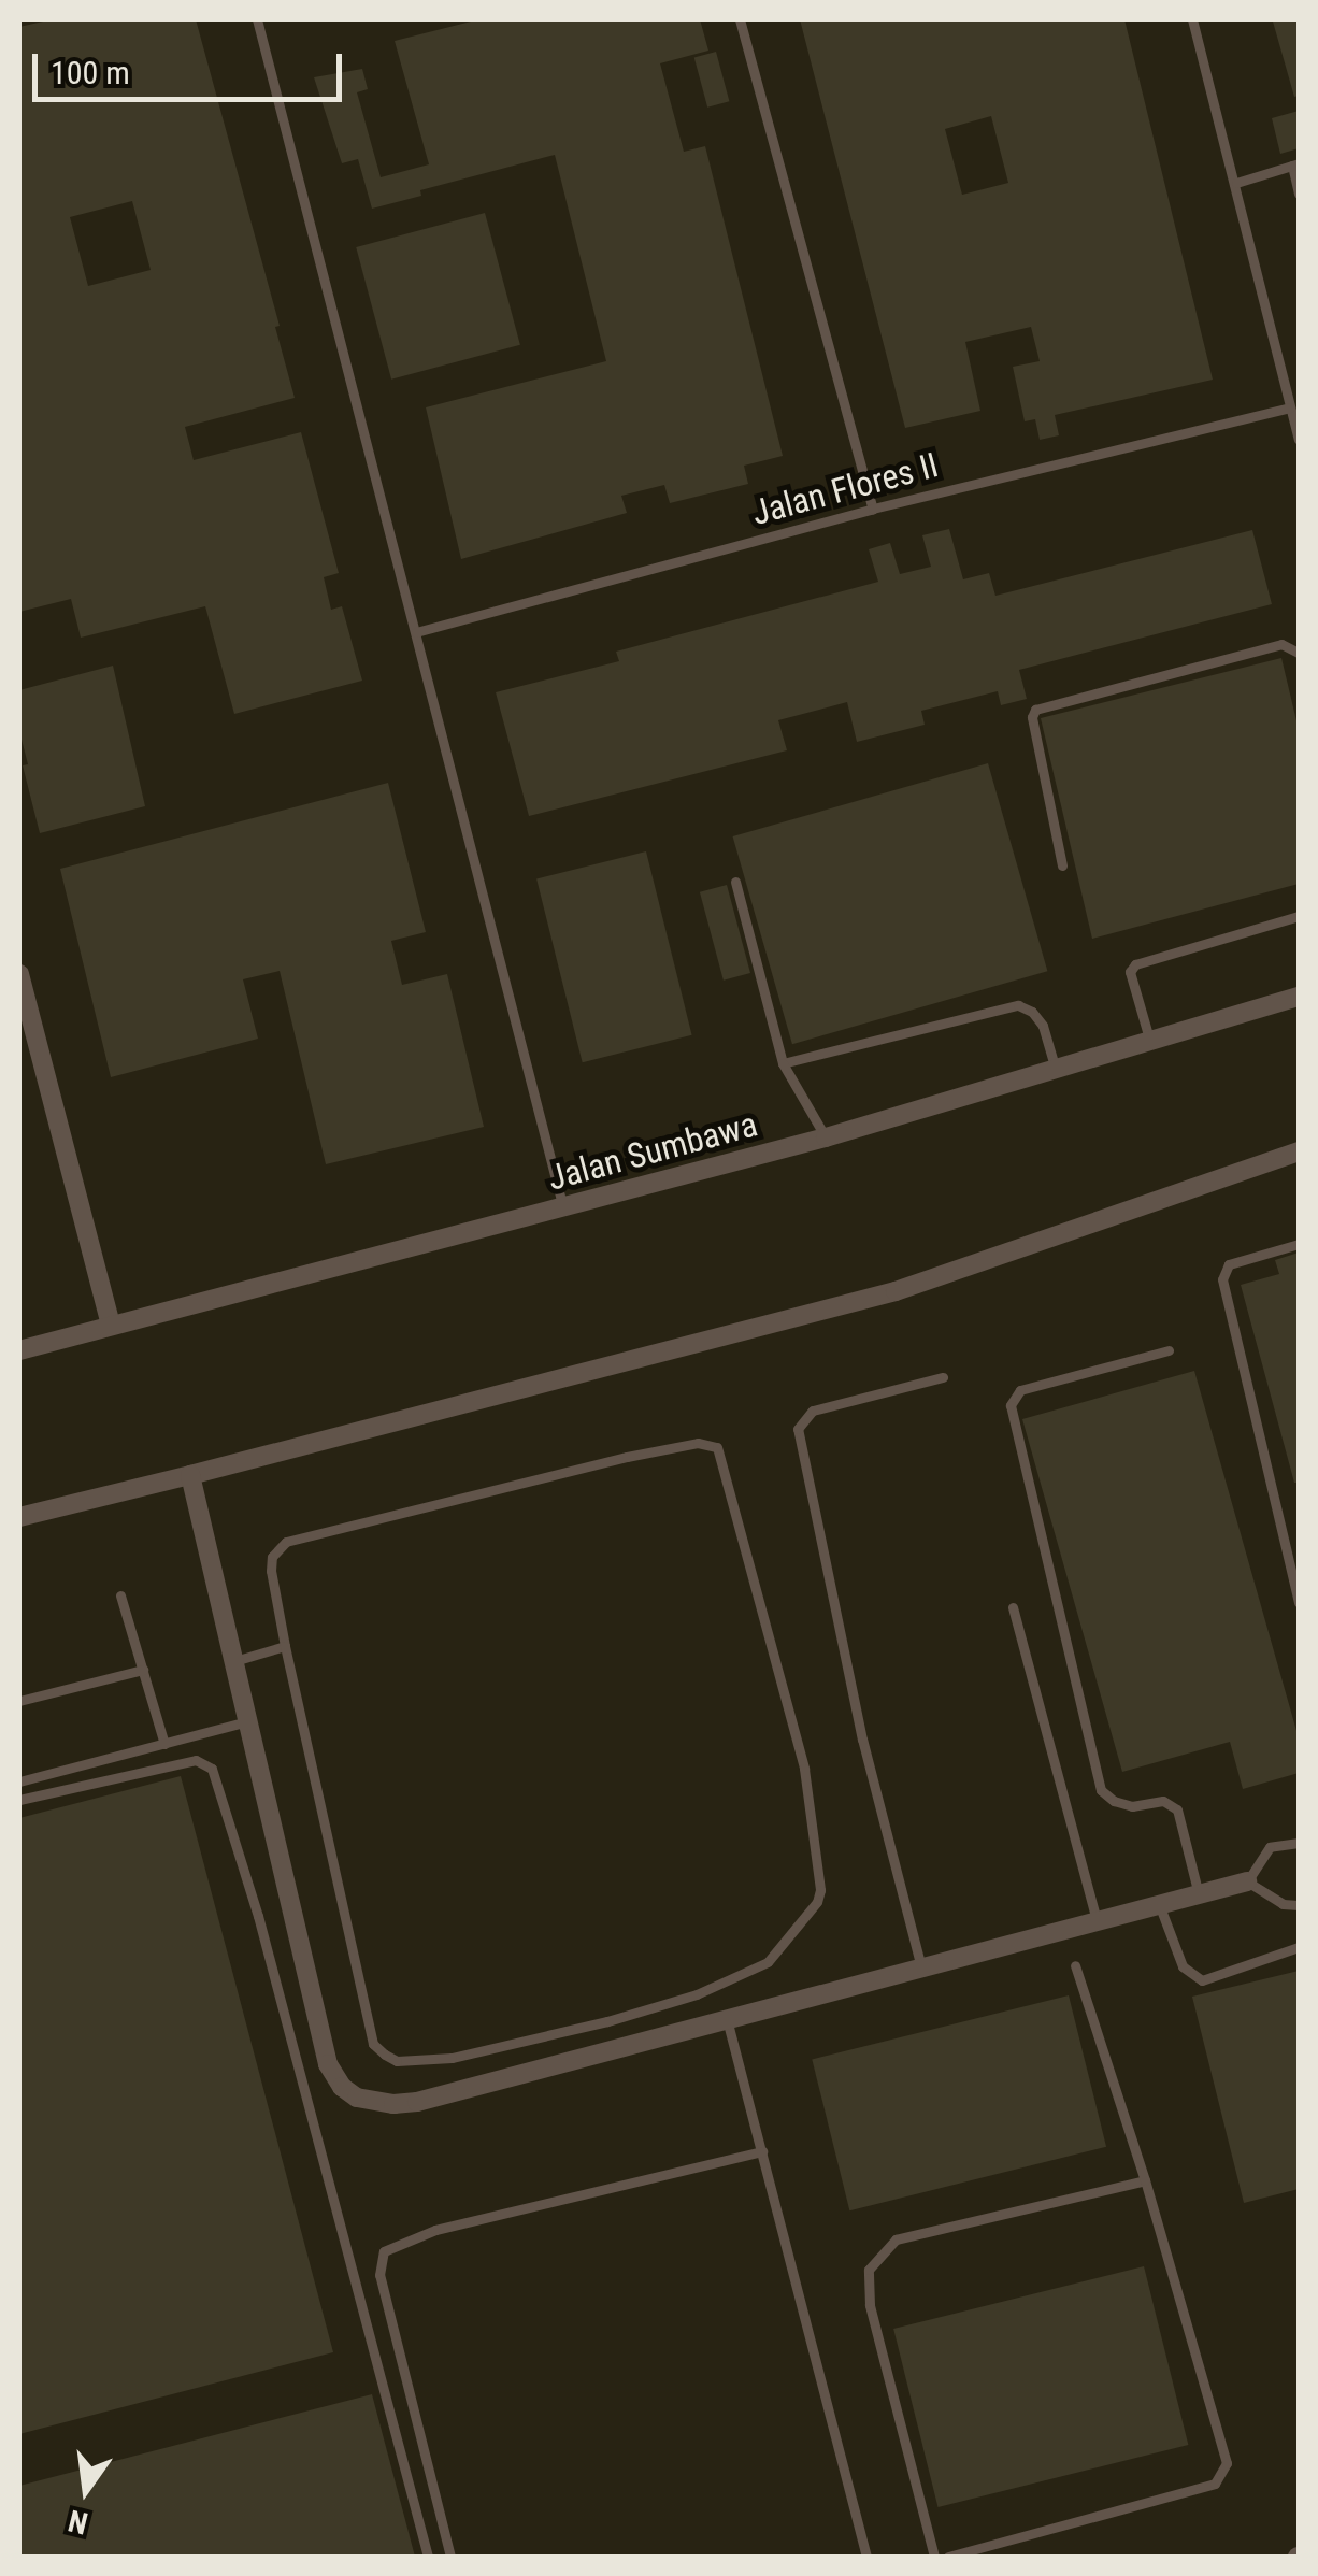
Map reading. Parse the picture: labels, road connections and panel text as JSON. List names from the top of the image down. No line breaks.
{"streets":{"street":["Jalan Sumbawa"],"lane":["Jalan Flores II"]},"scale_bar":"100 m","north":"bottom"}
